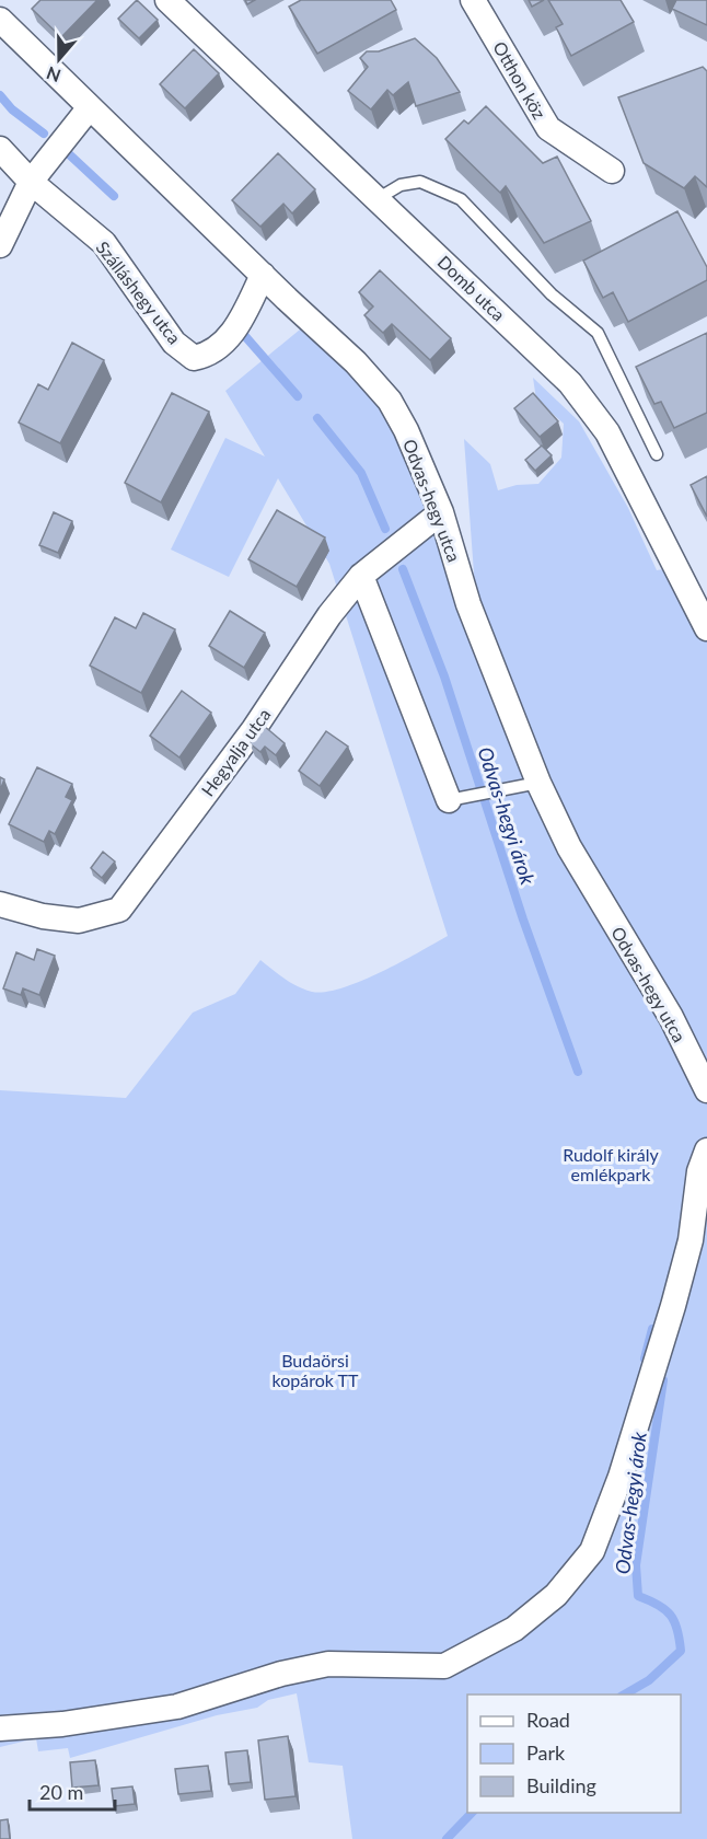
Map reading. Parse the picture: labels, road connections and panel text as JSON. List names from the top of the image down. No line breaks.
{"streets":{"street":["Otthon köz","Domb utca","Szálláshegy utca","Odvas-hegy utca","Hegyalja utca"]},"crossings":[["Szálláshegy utca","Odvas-hegy utca"],["Odvas-hegy utca","Hegyalja utca"]],"water":["Odvas-hegyi árok"],"parks":["Rudolf király emlékpark","Budaörsi kopárok TT"],"legend":["Road","Park","Building"],"scale_bar":"20 m","north":"bottom"}
